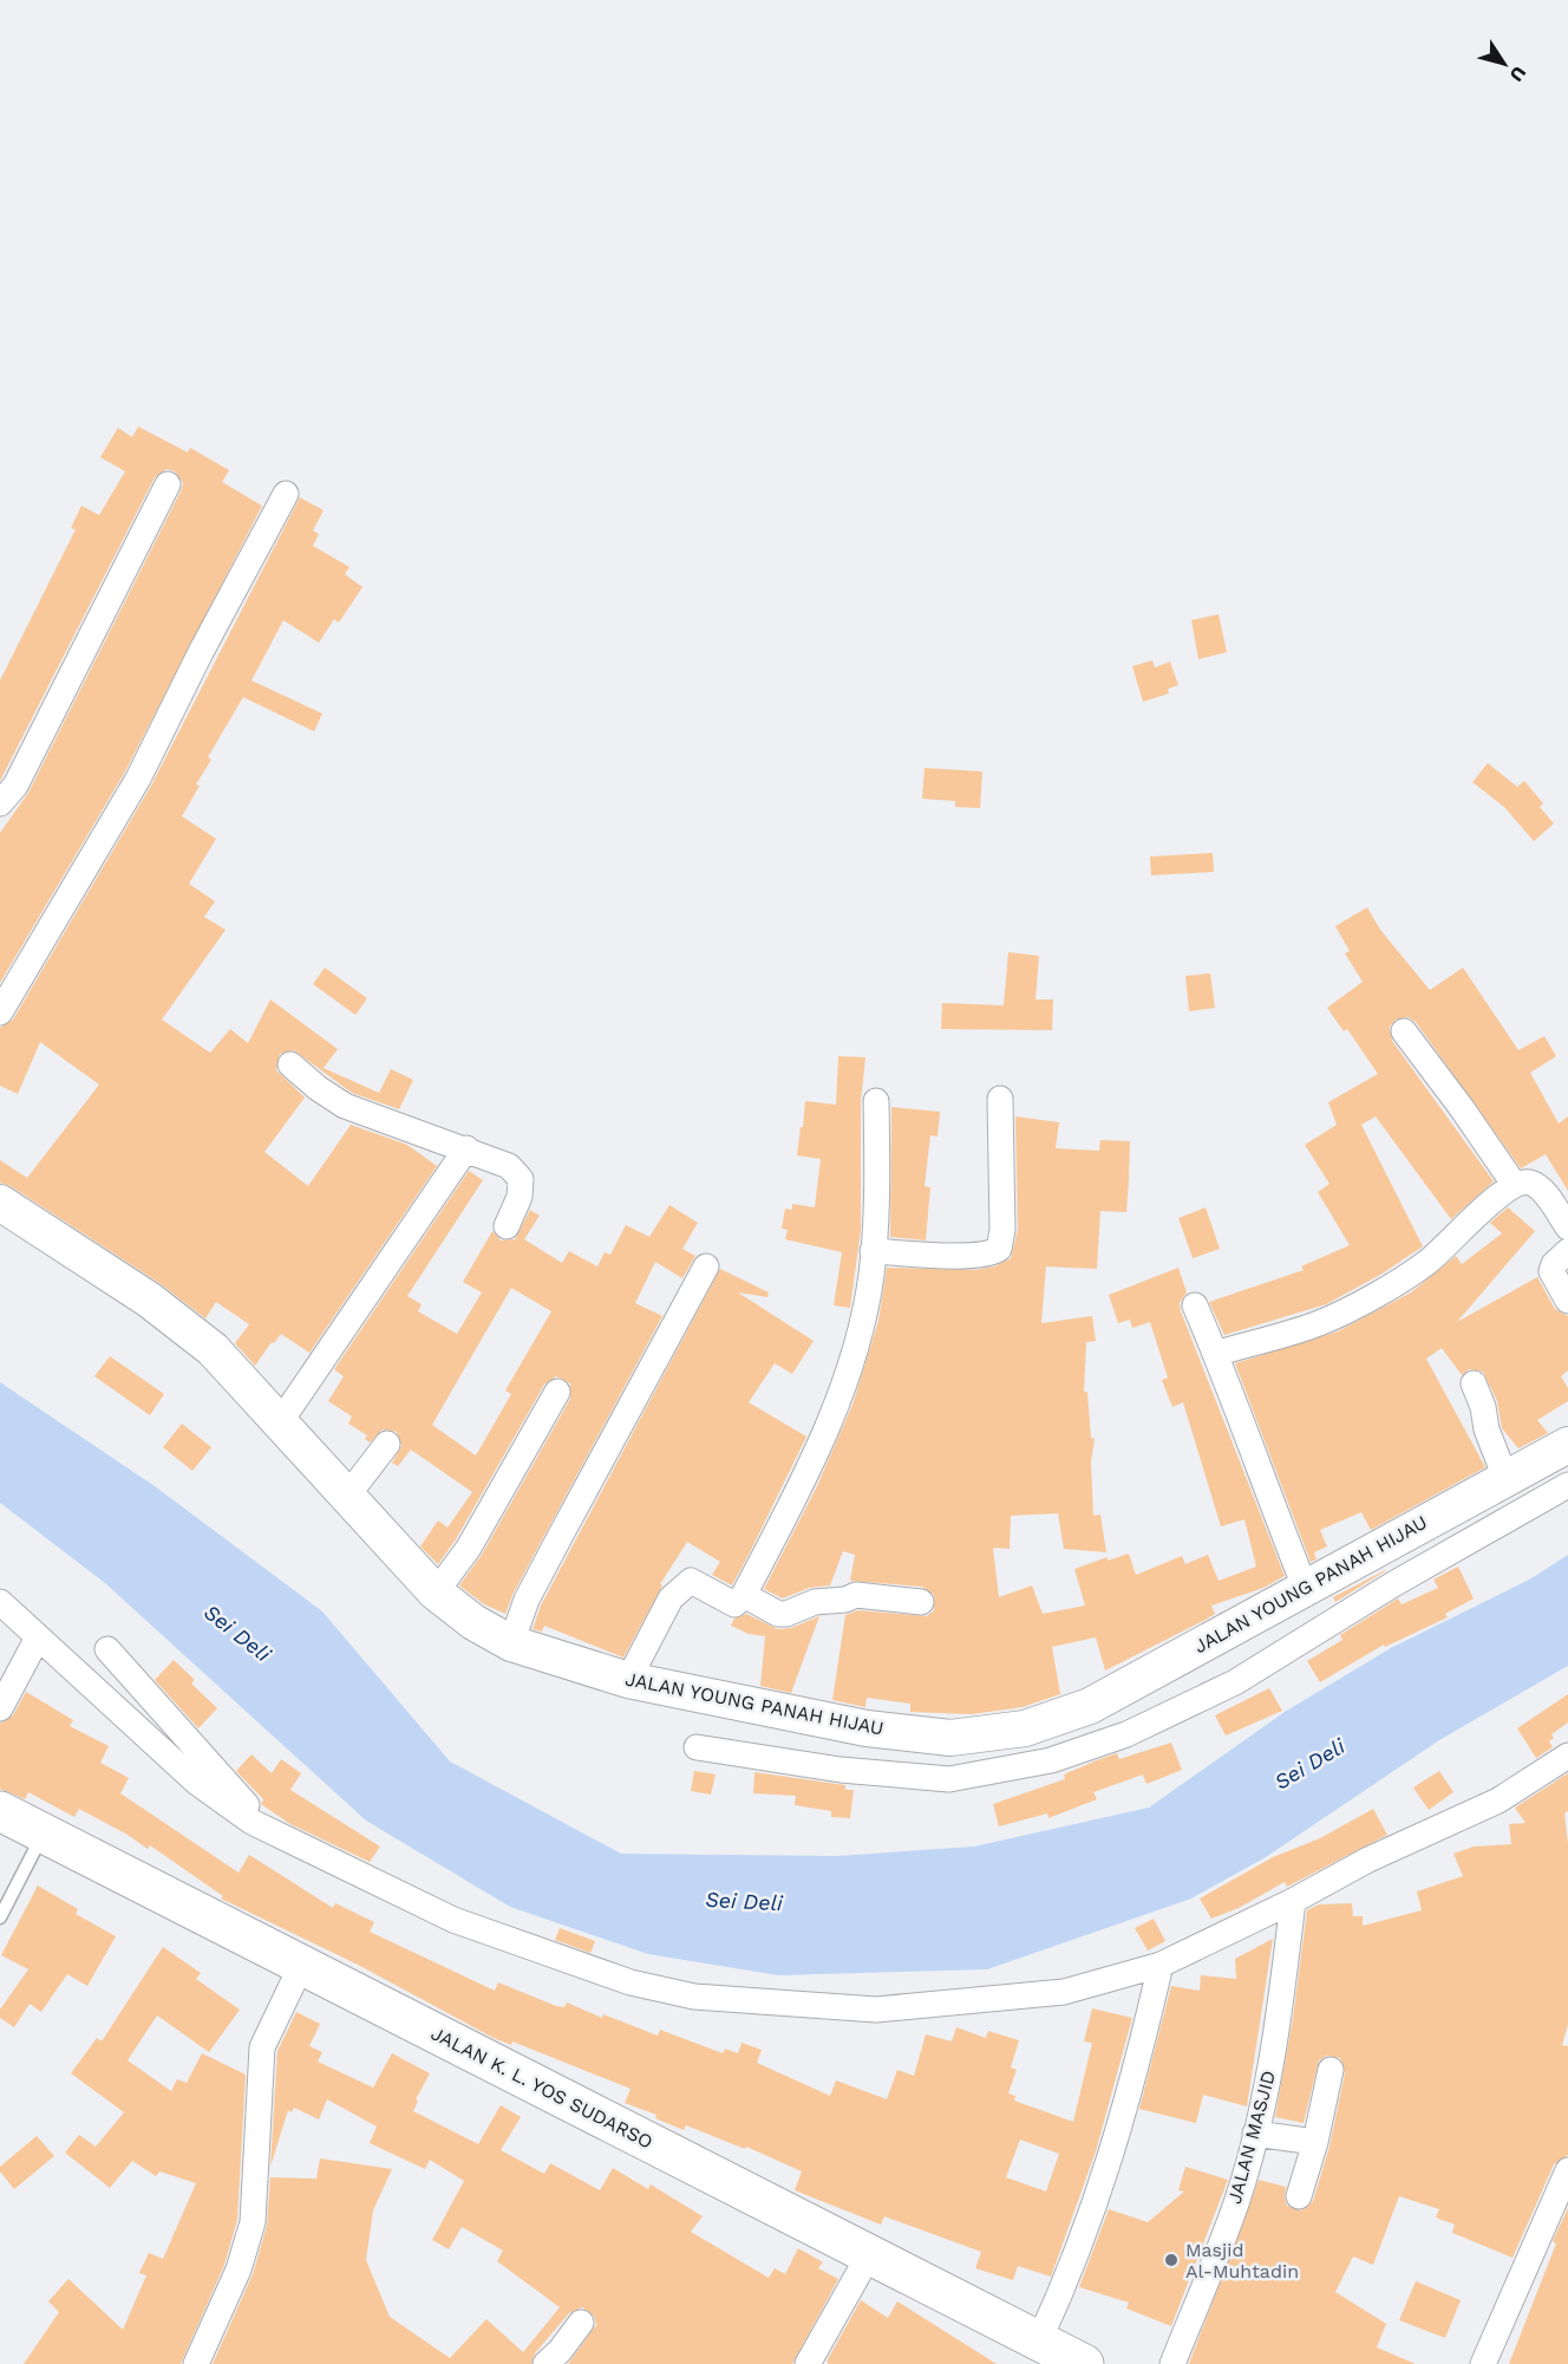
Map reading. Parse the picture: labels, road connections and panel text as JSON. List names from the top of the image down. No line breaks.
{"streets":{"highway":["JALAN K. L. YOS SUDARSO"],"street":["JALAN YOUNG PANAH HIJAU","JALAN MASJID"]},"water":["Sei Deli"],"places":["Masjid Al-Muhtadin"],"north":"bottom right"}
